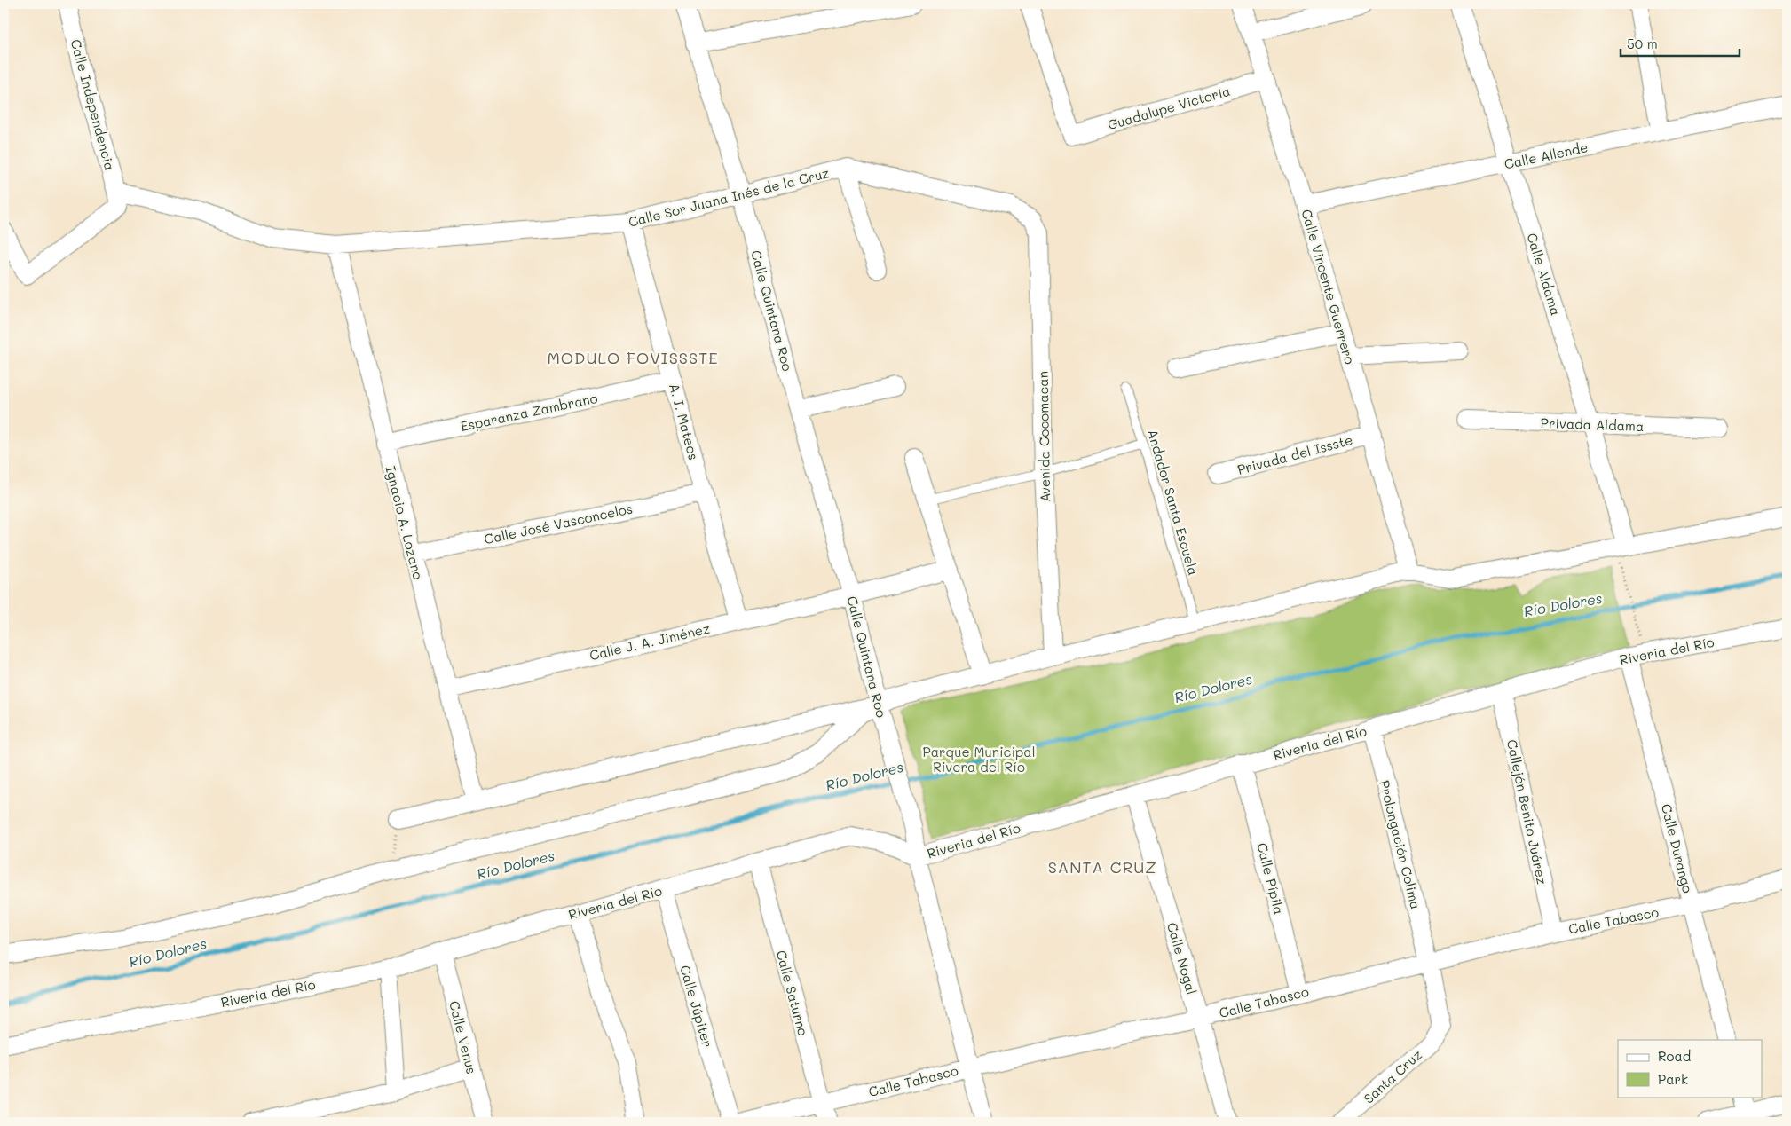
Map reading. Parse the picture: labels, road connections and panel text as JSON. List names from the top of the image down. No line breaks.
{"streets":{"street":["Calle Independencia","Guadalupe Victoria","Calle Allende","Calle Sor Juana Inés de la Cruz","Calle Aldama","Calle Vincente Guerrero","Calle Quintana Roo","Esparanza Zambrano","A. I. Mateos","Privada Aldama","Avenida Cocomacan","Privada del Issste","Ignacio A. Lozano","Calle José Vasconcelos","Calle J. A. Jiménez","Riveria del Río","Callejón Benito Juárez","Prolongación Colima","Calle Durango","Calle Pípila","Calle Tabasco","Calle Nogal","Calle Saturno","Calle Júpiter","Calle Venus","Santa Cruz"],"lane":["Andador Santa Escuela"]},"crossings":[["Calle Independencia","Calle Sor Juana Inés de la Cruz"],["Guadalupe Victoria","Calle Vincente Guerrero"],["Calle Allende","Calle Aldama"],["Calle Allende","Calle Vincente Guerrero"],["Calle Sor Juana Inés de la Cruz","Calle Quintana Roo"],["Calle Sor Juana Inés de la Cruz","A. I. Mateos"],["Calle Sor Juana Inés de la Cruz","Avenida Cocomacan"],["Calle Sor Juana Inés de la Cruz","Ignacio A. Lozano"],["Calle Aldama","Privada Aldama"],["Calle Vincente Guerrero","Privada del Issste"],["Calle Quintana Roo","Calle J. A. Jiménez"],["Calle Quintana Roo","Riveria del Río"],["Calle Quintana Roo","Calle Tabasco"],["Esparanza Zambrano","A. I. Mateos"],["Esparanza Zambrano","Ignacio A. Lozano"],["A. I. Mateos","Calle José Vasconcelos"],["A. I. Mateos","Calle J. A. Jiménez"],["Ignacio A. Lozano","Calle José Vasconcelos"],["Ignacio A. Lozano","Calle J. A. Jiménez"],["Riveria del Río","Callejón Benito Juárez"],["Riveria del Río","Prolongación Colima"],["Riveria del Río","Calle Durango"],["Riveria del Río","Calle Pípila"],["Riveria del Río","Calle Nogal"],["Riveria del Río","Calle Saturno"],["Riveria del Río","Calle Júpiter"],["Riveria del Río","Calle Venus"],["Callejón Benito Juárez","Calle Tabasco"],["Prolongación Colima","Calle Tabasco"],["Prolongación Colima","Santa Cruz"],["Calle Durango","Calle Tabasco"],["Calle Pípila","Calle Tabasco"],["Calle Tabasco","Calle Nogal"],["Calle Tabasco","Calle Saturno"]],"districts":["MODULO FOVISSSTE","SANTA CRUZ"],"water":["Río Dolores"],"parks":["Parque Municipal Rivera del Río"],"legend":["Road","Park"],"scale_bar":"50 m"}
